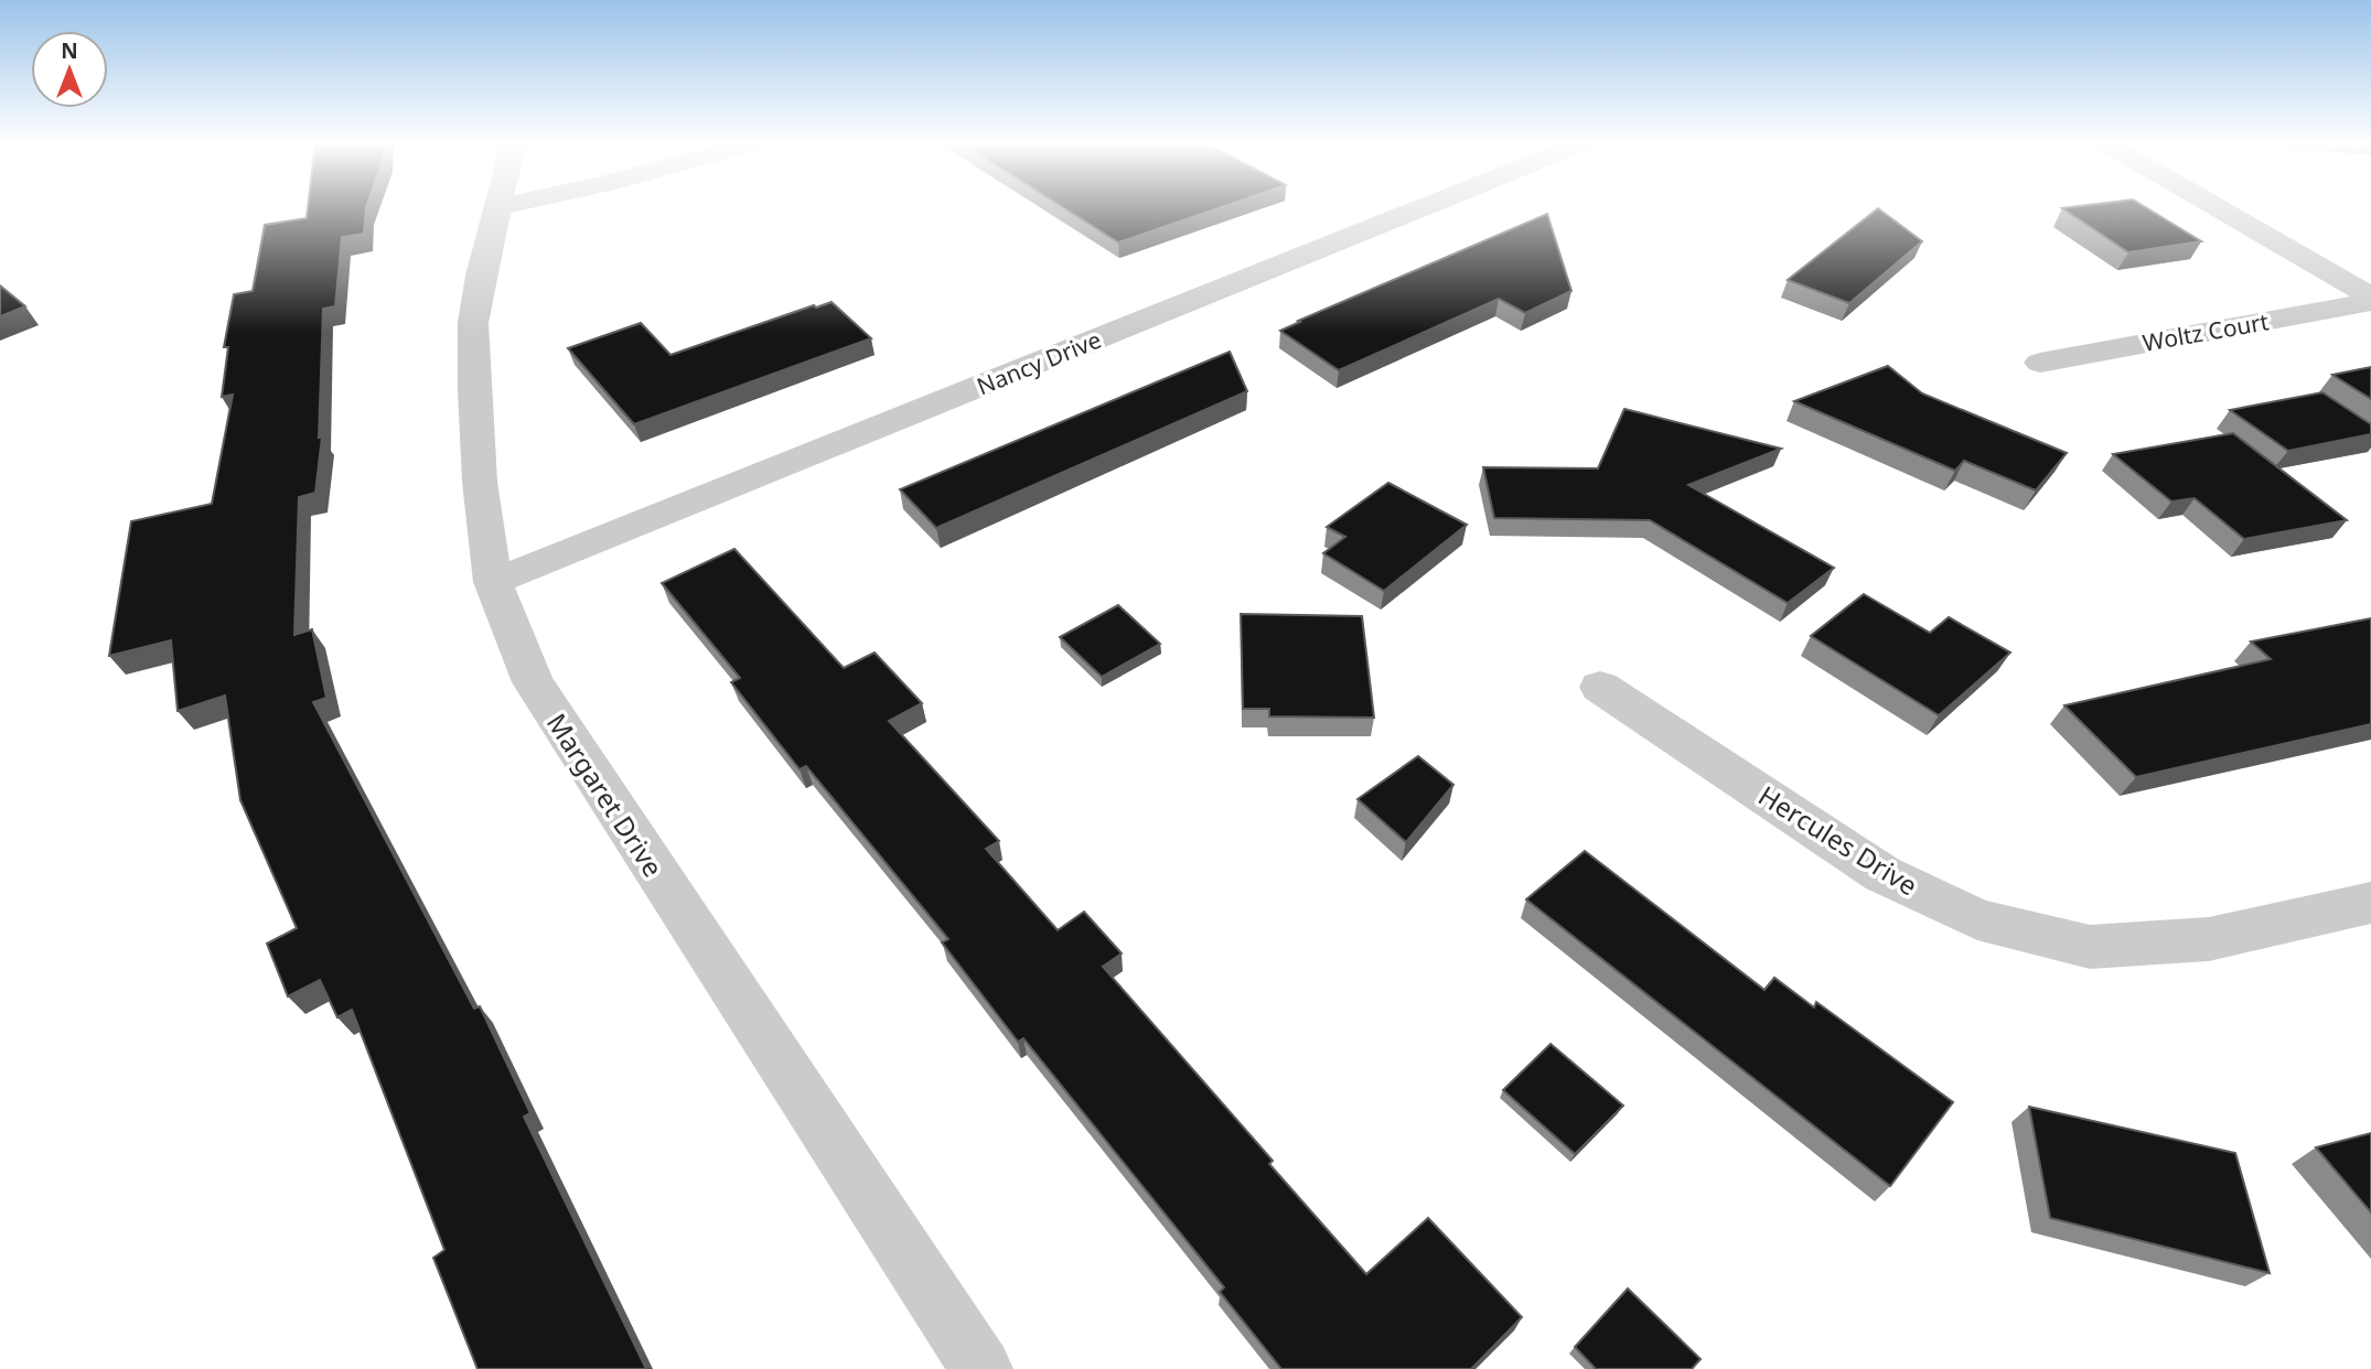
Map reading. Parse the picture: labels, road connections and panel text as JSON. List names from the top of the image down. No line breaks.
{"streets":{"street":["Woltz Court","Nancy Drive","Margaret Drive","Hercules Drive"]},"crossings":[["Nancy Drive","Margaret Drive"]],"north":"top"}
